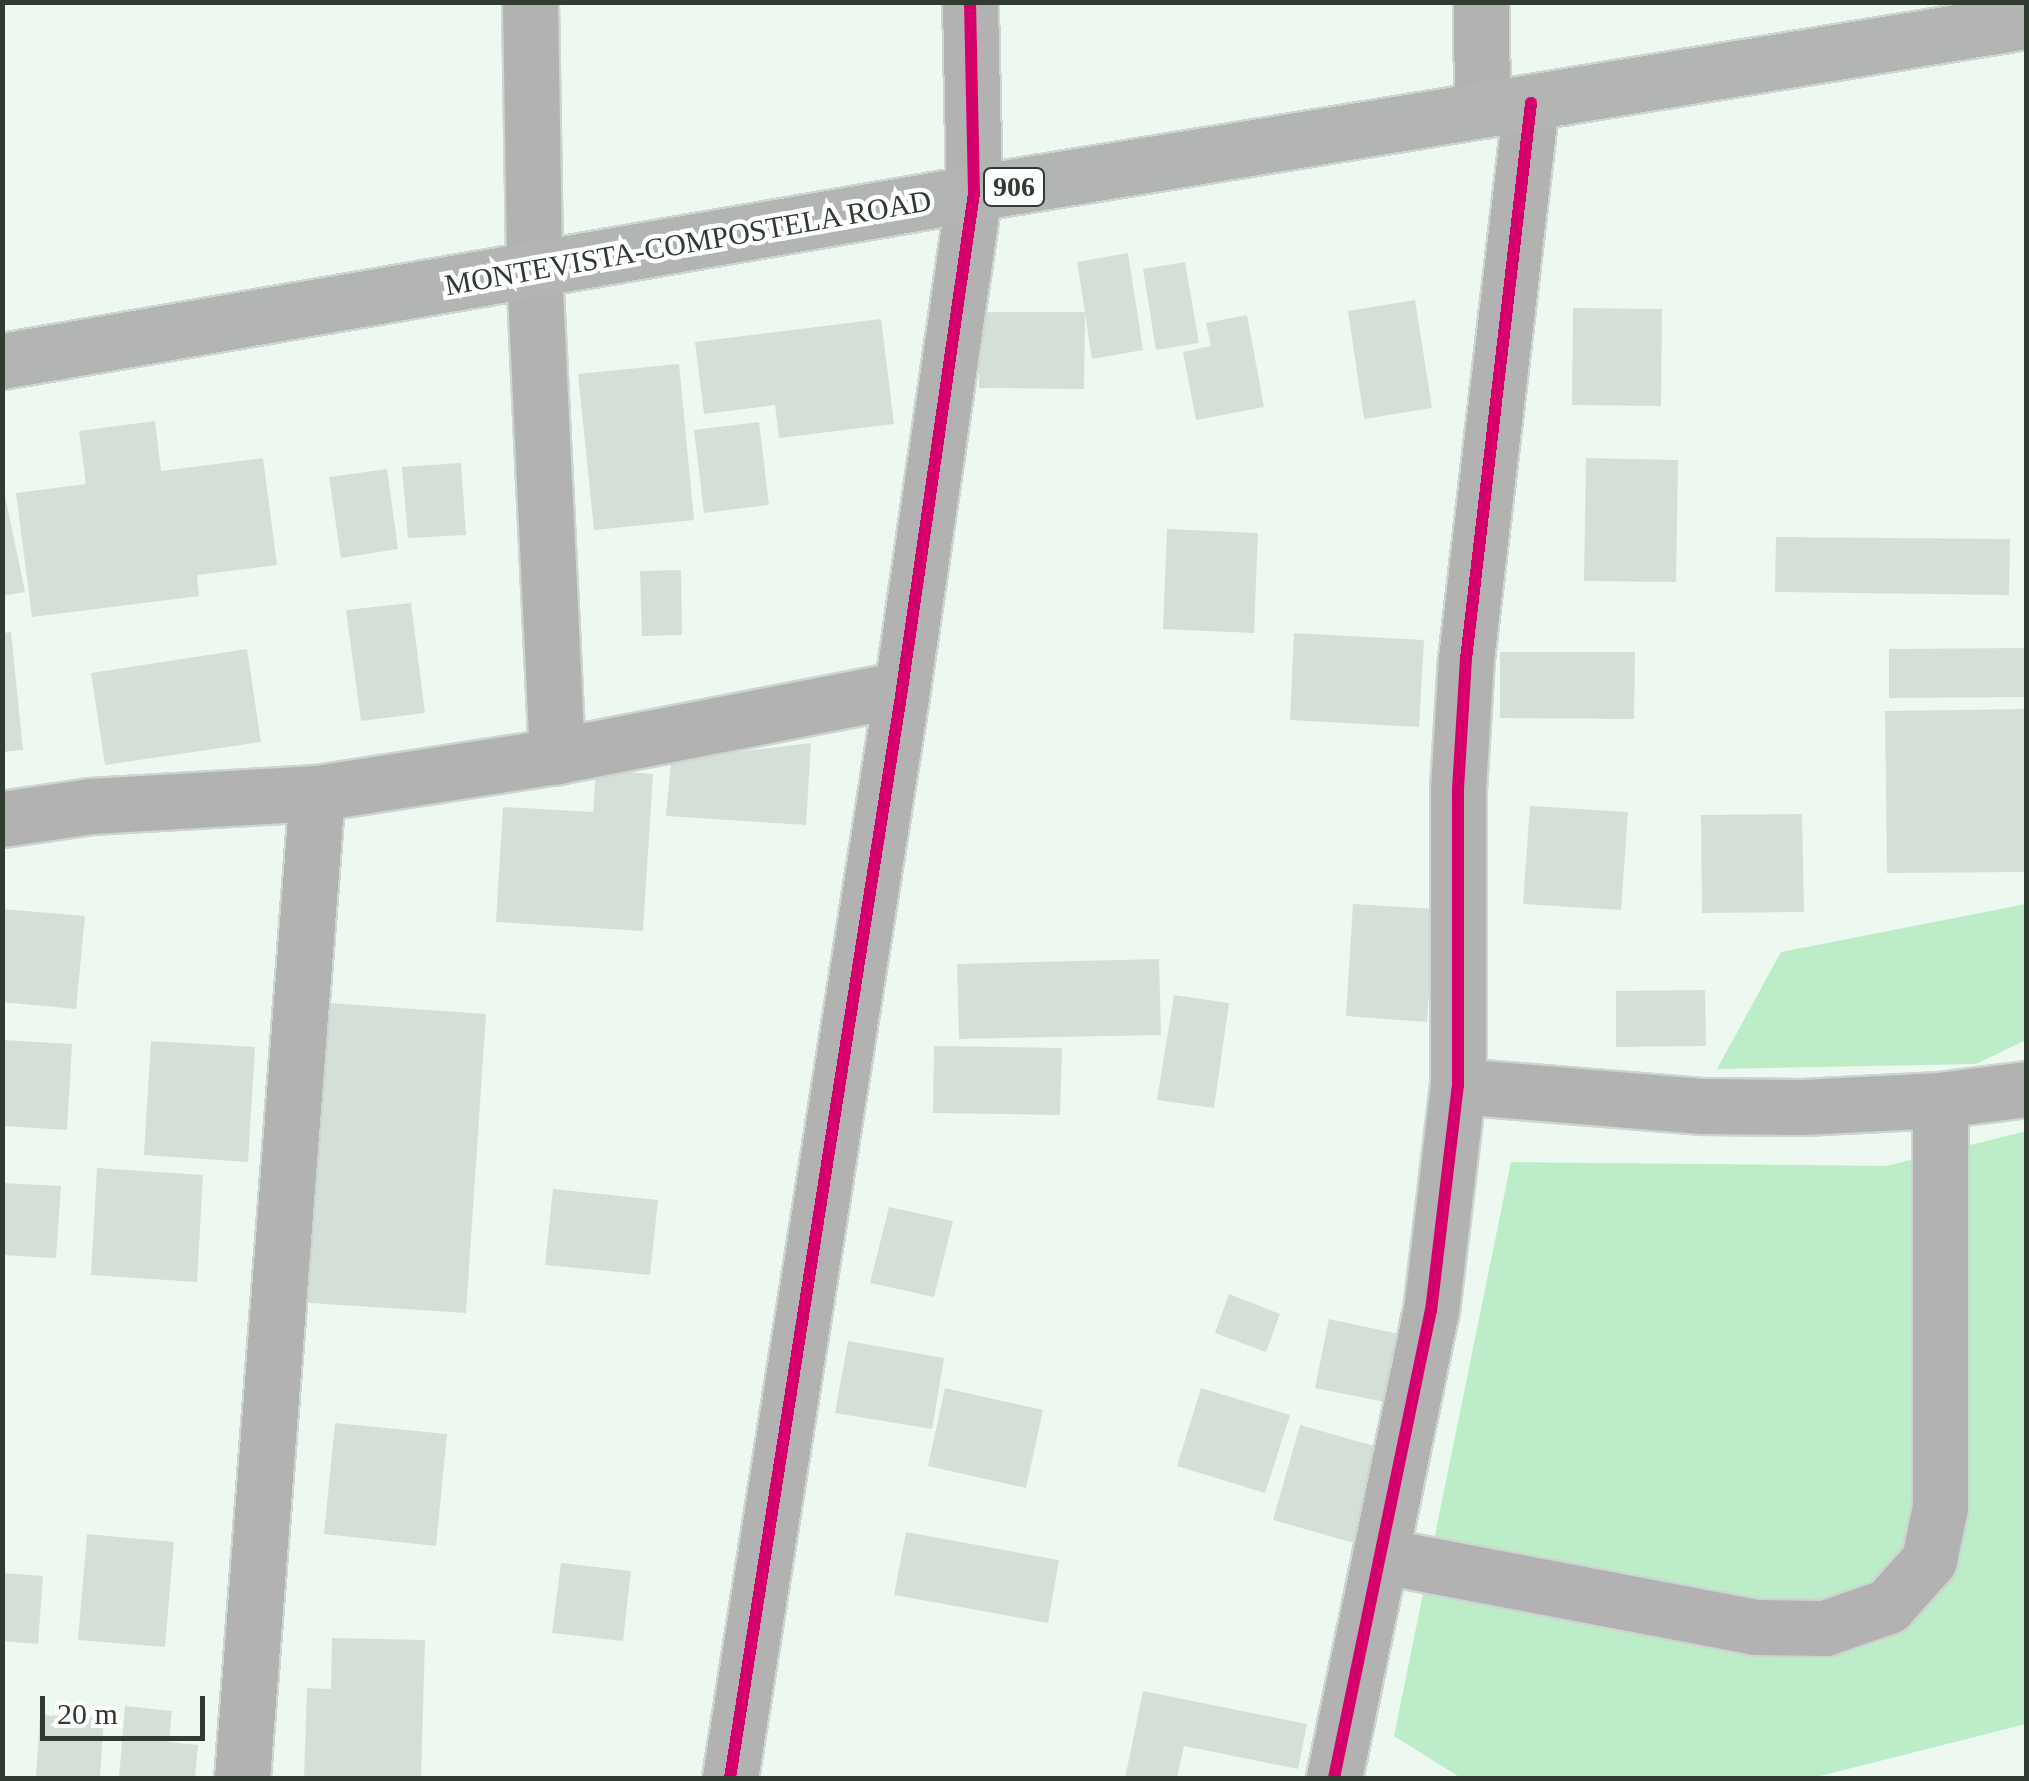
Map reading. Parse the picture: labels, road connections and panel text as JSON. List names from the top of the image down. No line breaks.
{"streets":{"main road":["906","MONTEVISTA-COMPOSTELA ROAD"]},"scale_bar":"20 m"}
